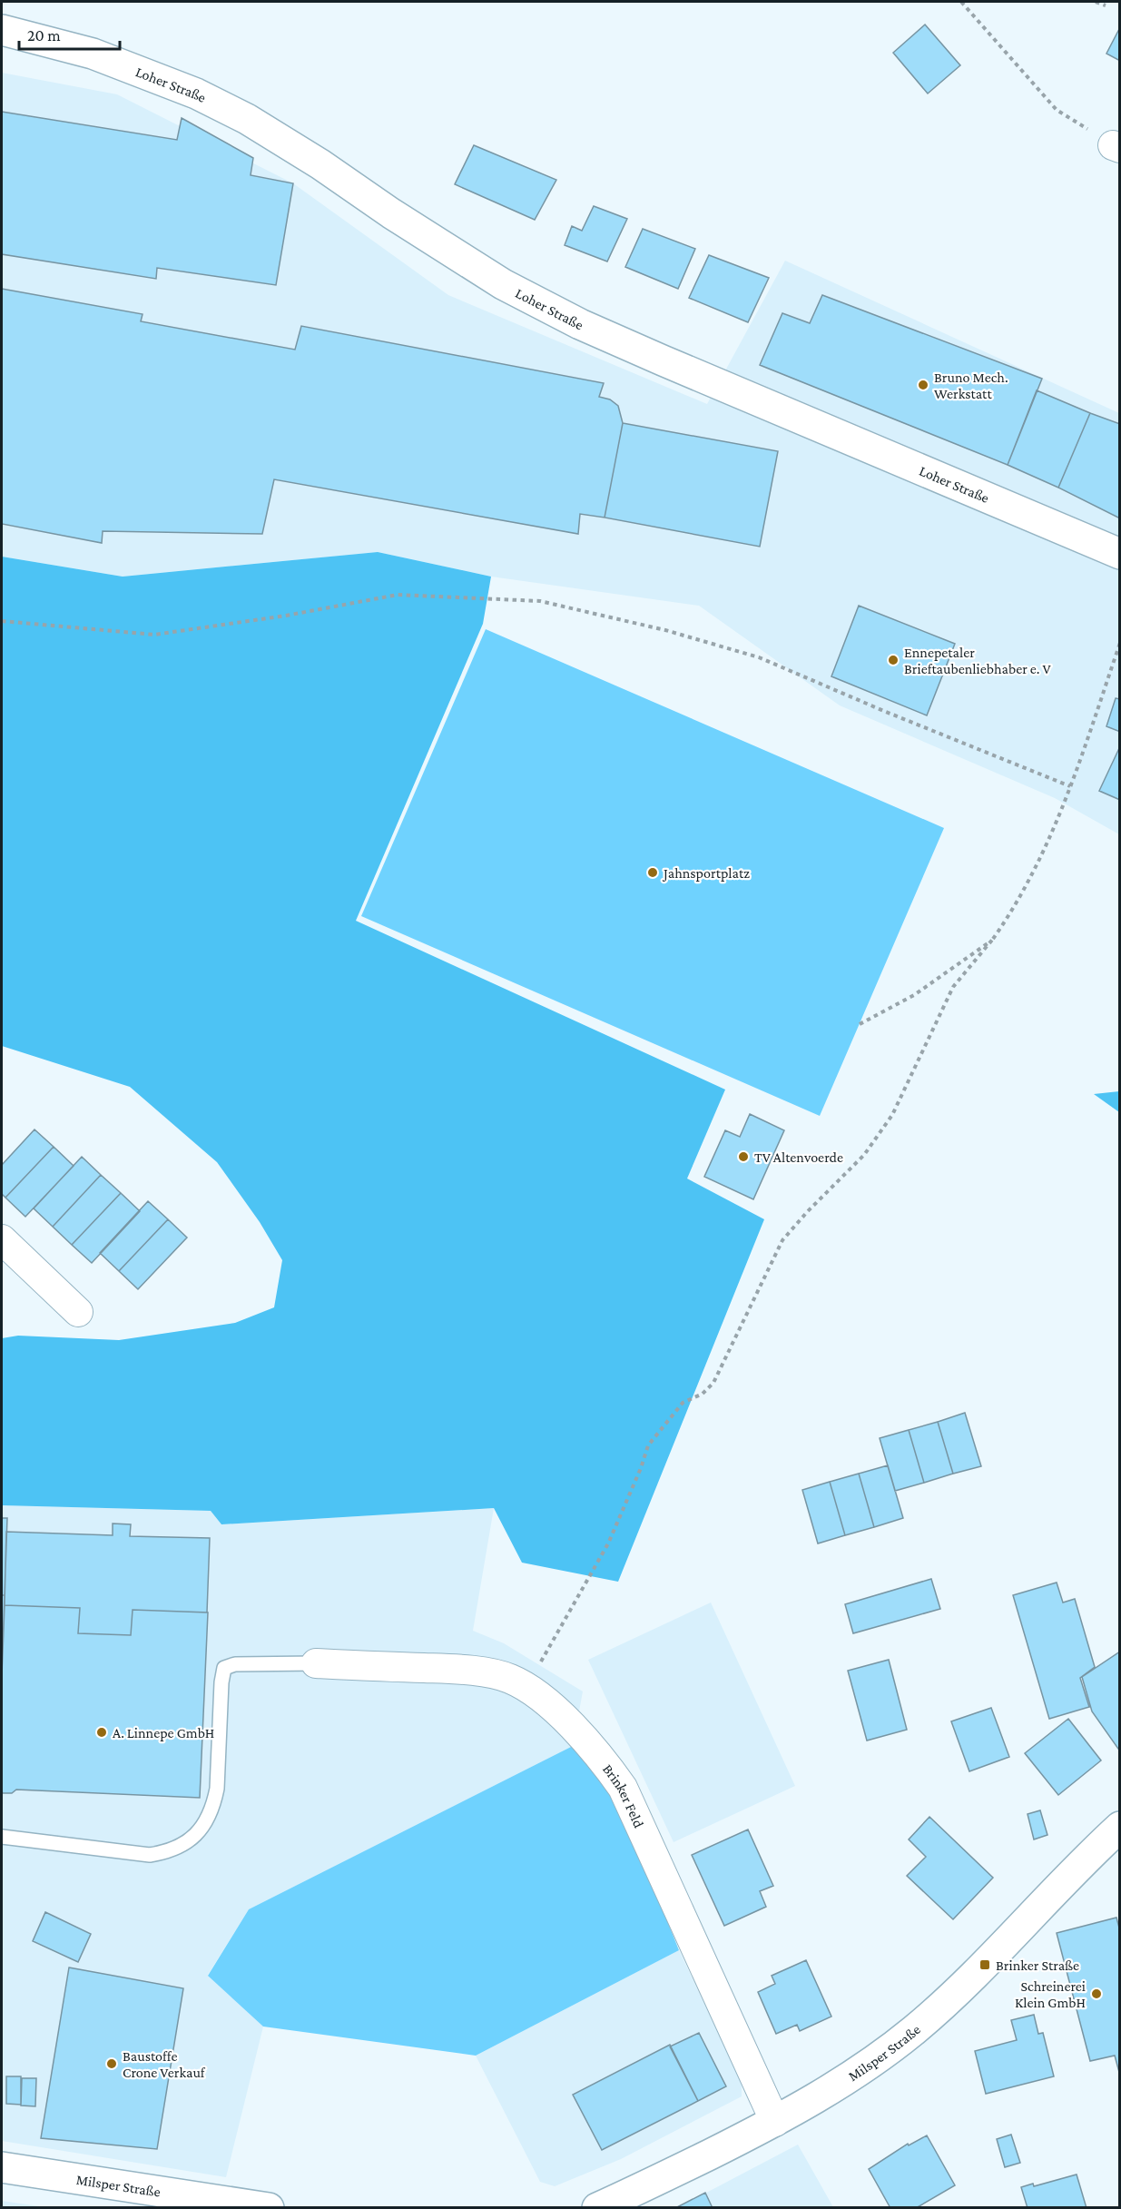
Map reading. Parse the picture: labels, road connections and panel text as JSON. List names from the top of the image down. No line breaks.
{"streets":{"main road":["Loher Straße","Milsper Straße"],"street":["Brinker Feld"]},"crossings":[["Brinker Feld","Milsper Straße"]],"places":{"other":["Bruno Mech. Werkstatt","Ennepetaler Brieftaubenliebhaber e. V","Jahnsportplatz","TV Altenvoerde","A. Linnepe GmbH","Schreinerei Klein GmbH","Baustoffe Crone Verkauf"],"transit":["Brinker Straße"]},"scale_bar":"20 m"}
